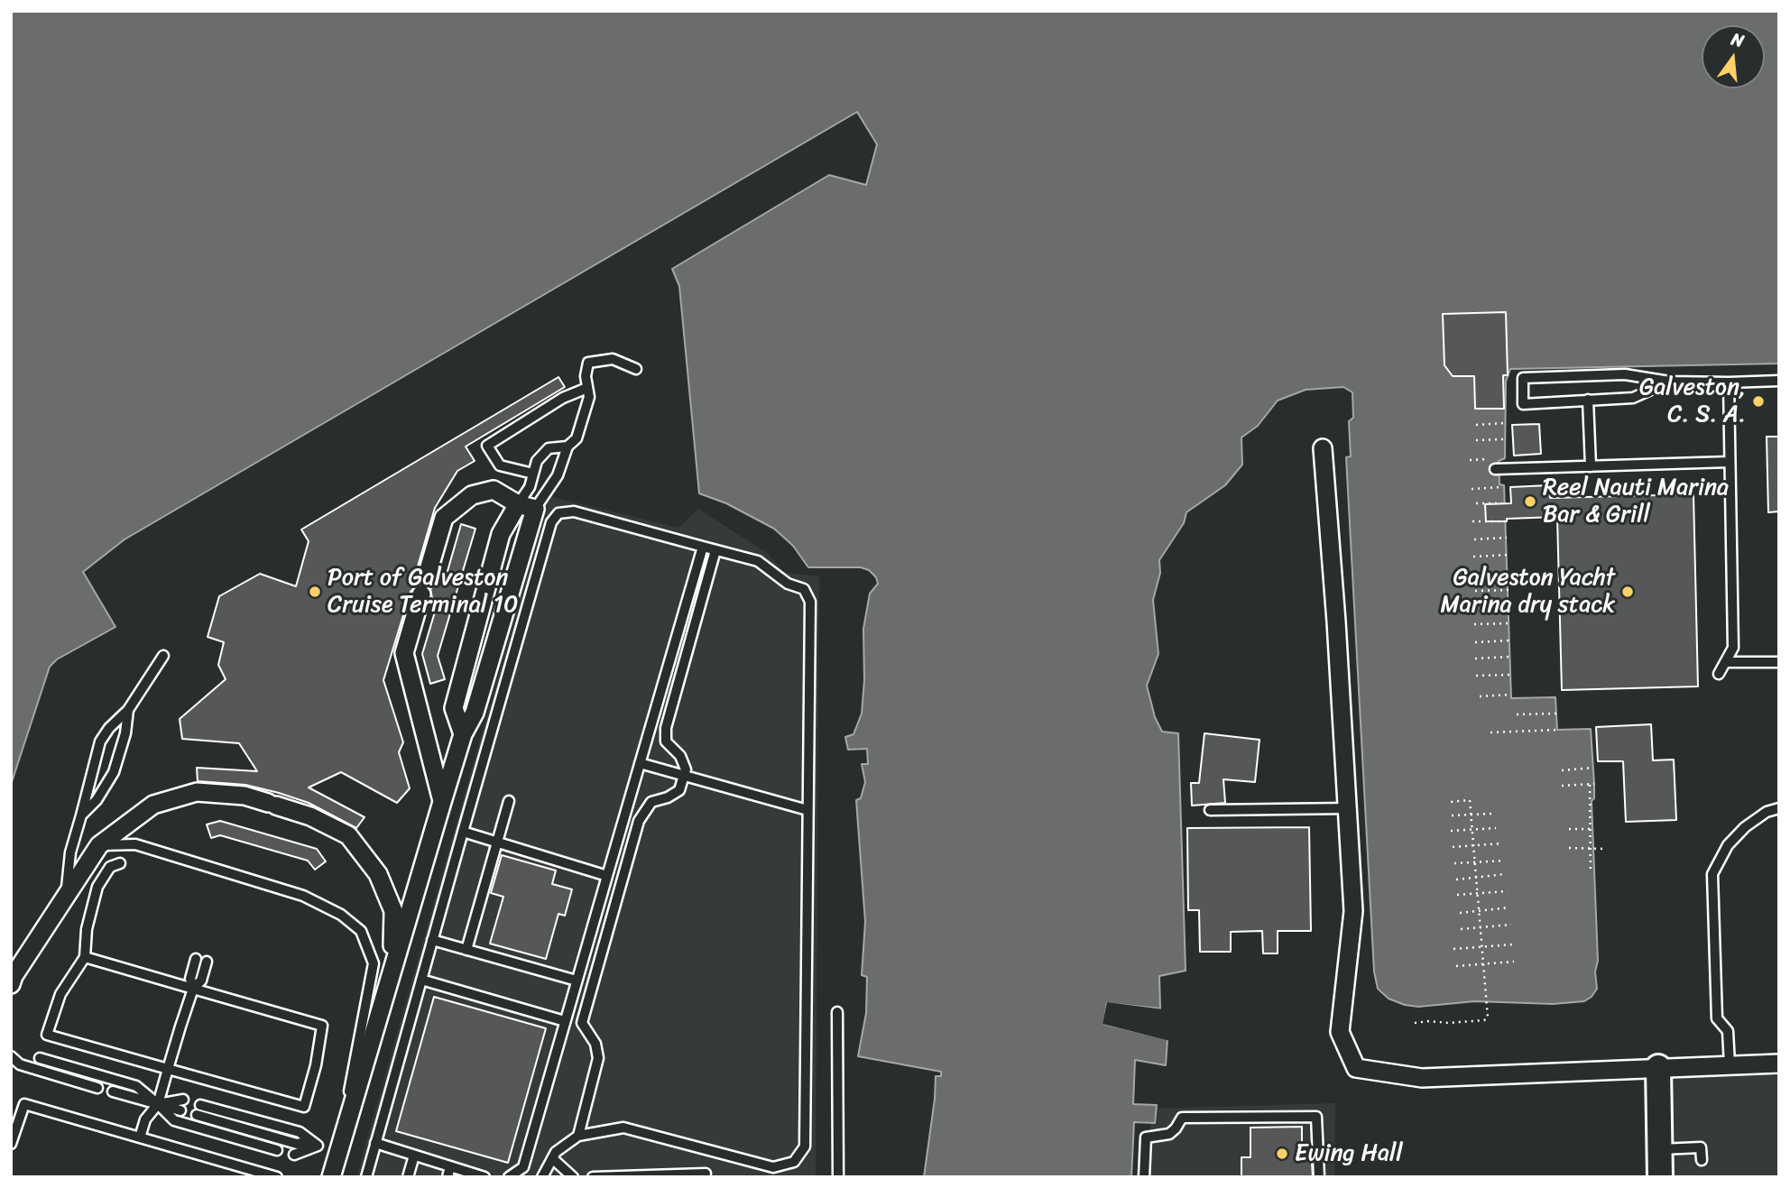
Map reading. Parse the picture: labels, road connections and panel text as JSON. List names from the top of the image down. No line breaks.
{"places":["Galveston, C. S. A.","Reel Nauti Marina Bar & Grill","Port of Galveston Cruise Terminal 10","Galveston Yacht Marina dry stack","Ewing Hall"],"north":"top"}
